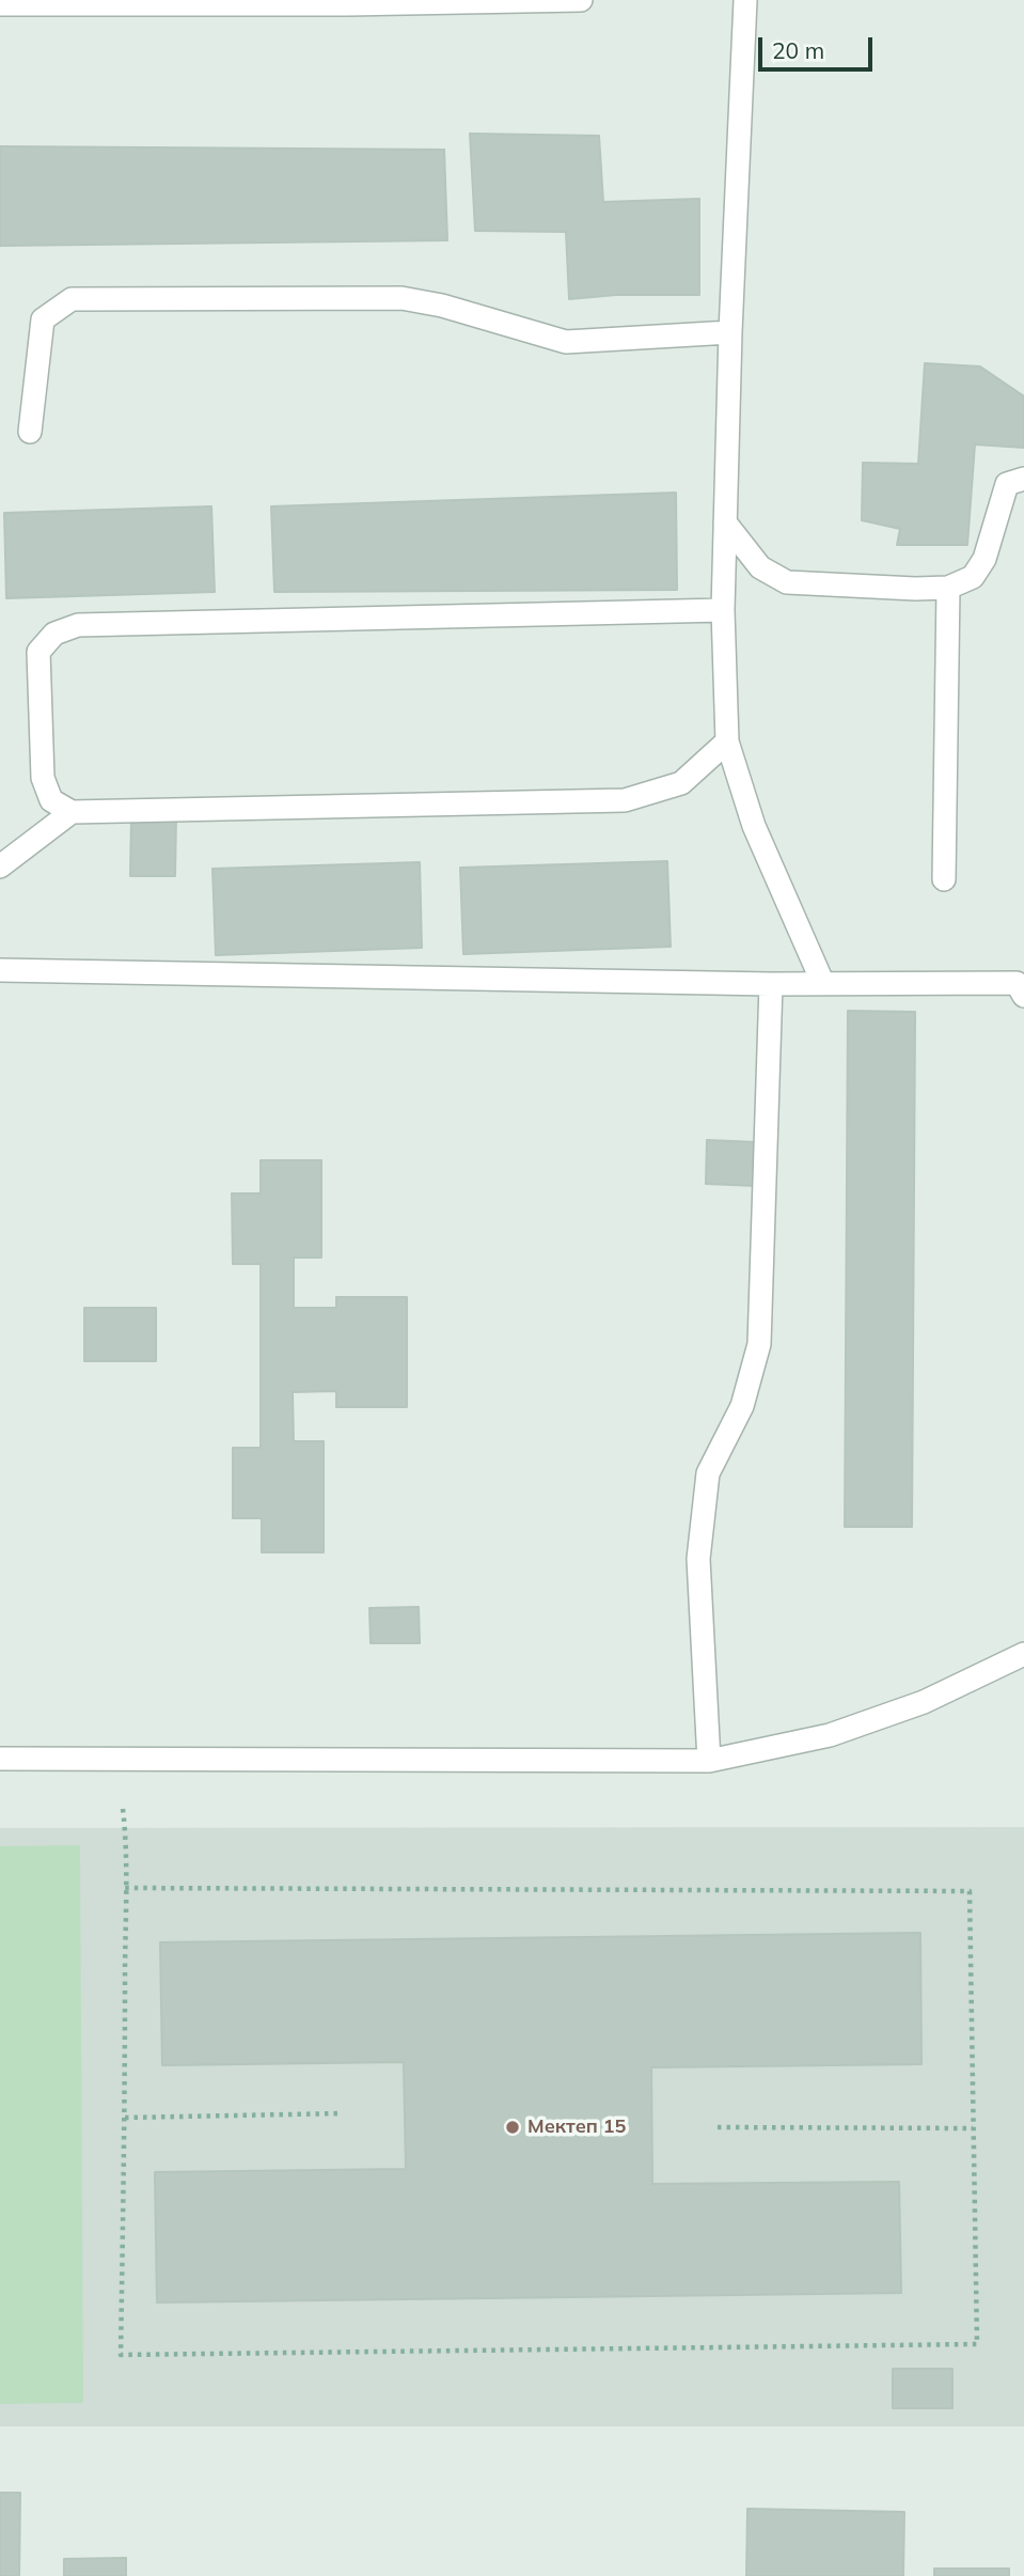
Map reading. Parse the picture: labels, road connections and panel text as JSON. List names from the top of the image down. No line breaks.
{"places":["Мектеп 15"],"scale_bar":"20 m"}
